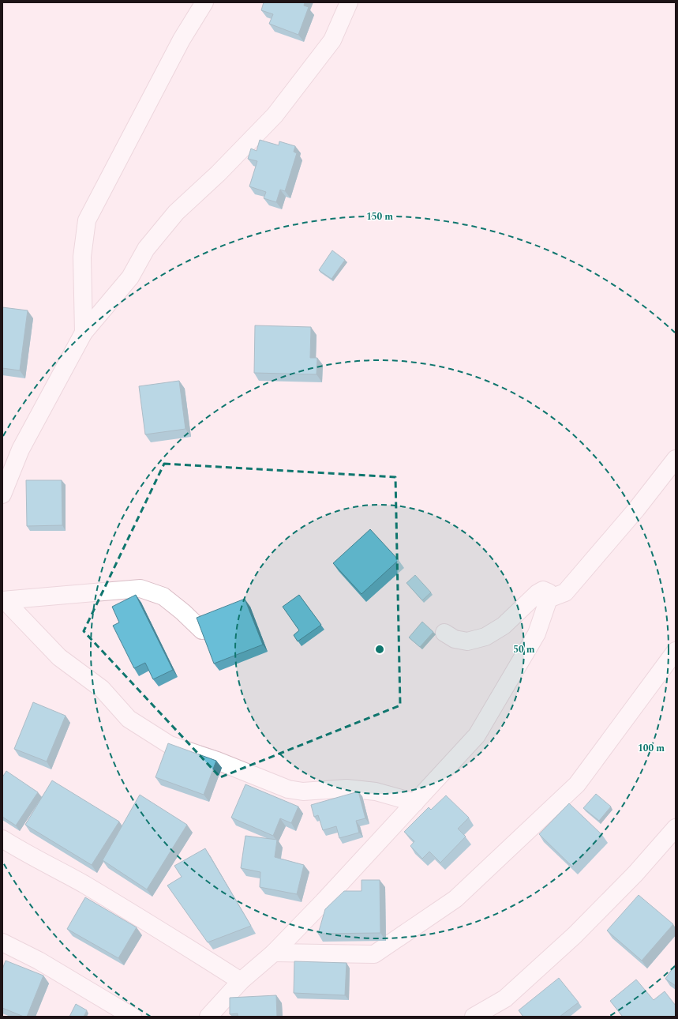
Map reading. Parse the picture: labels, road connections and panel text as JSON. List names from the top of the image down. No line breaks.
{"rings":["150 m","50 m","100 m"]}
